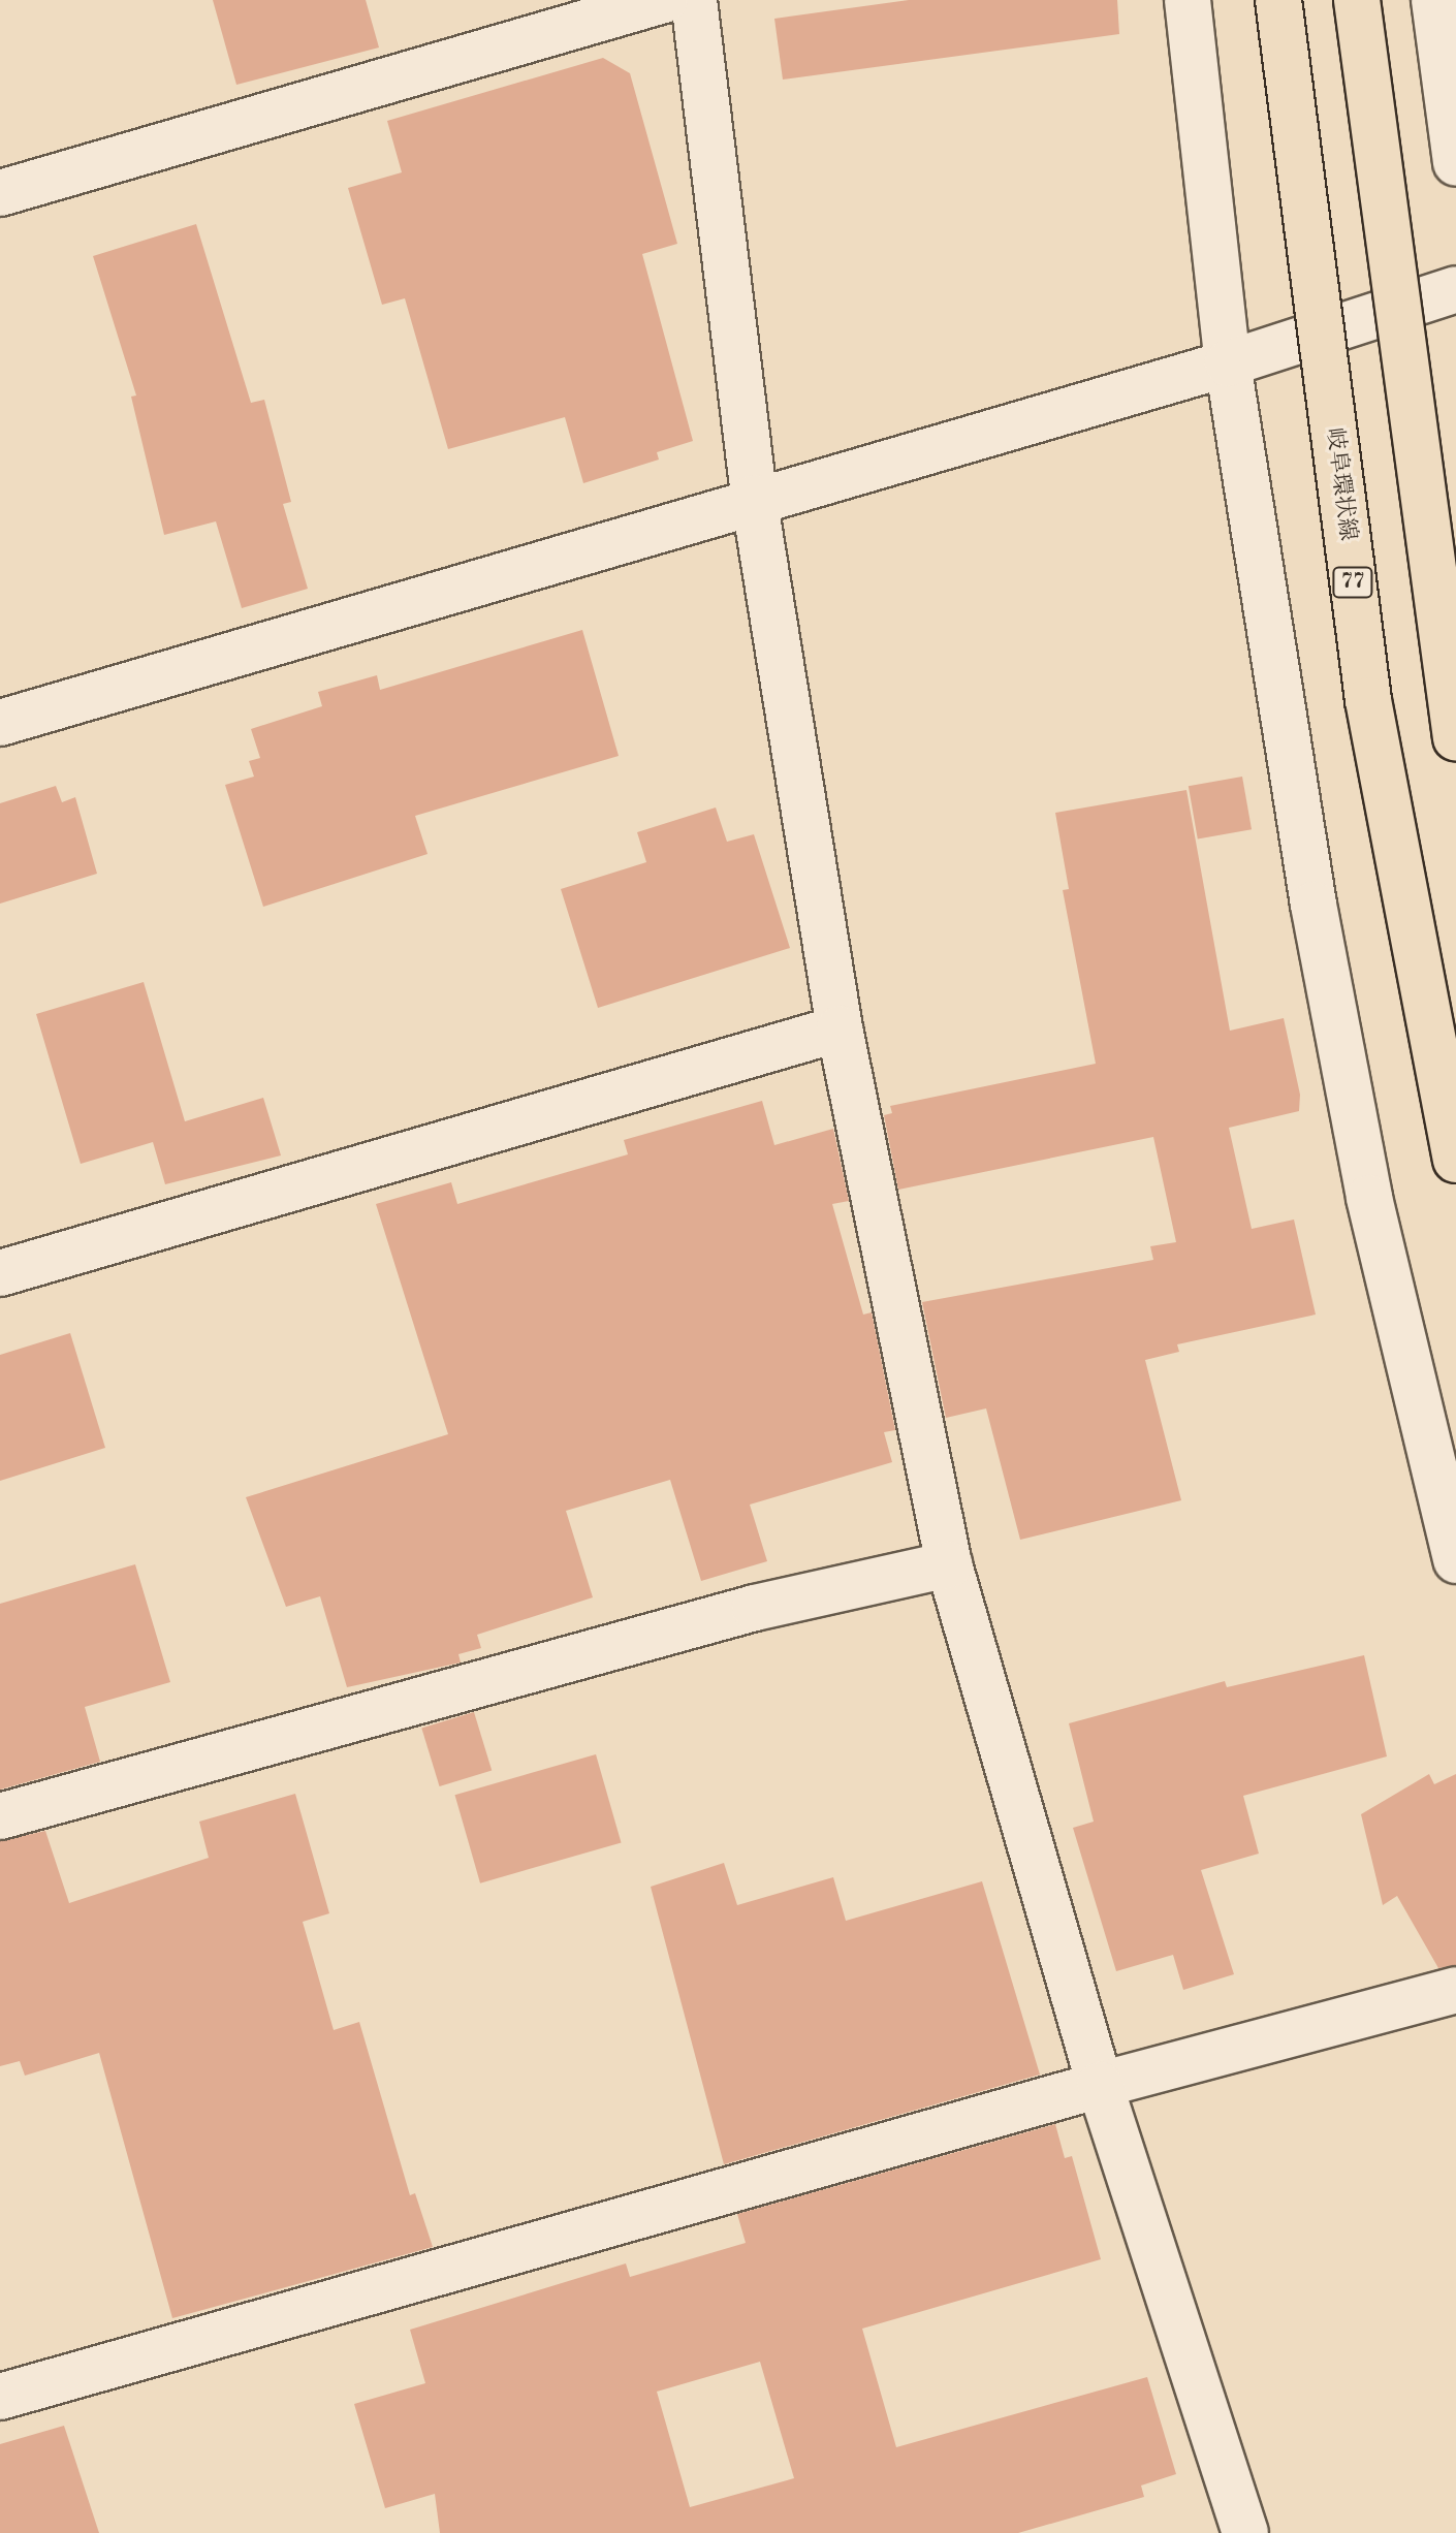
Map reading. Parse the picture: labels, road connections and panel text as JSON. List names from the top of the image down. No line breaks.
{"streets":{"main road":["岐阜環状線","77"]}}
